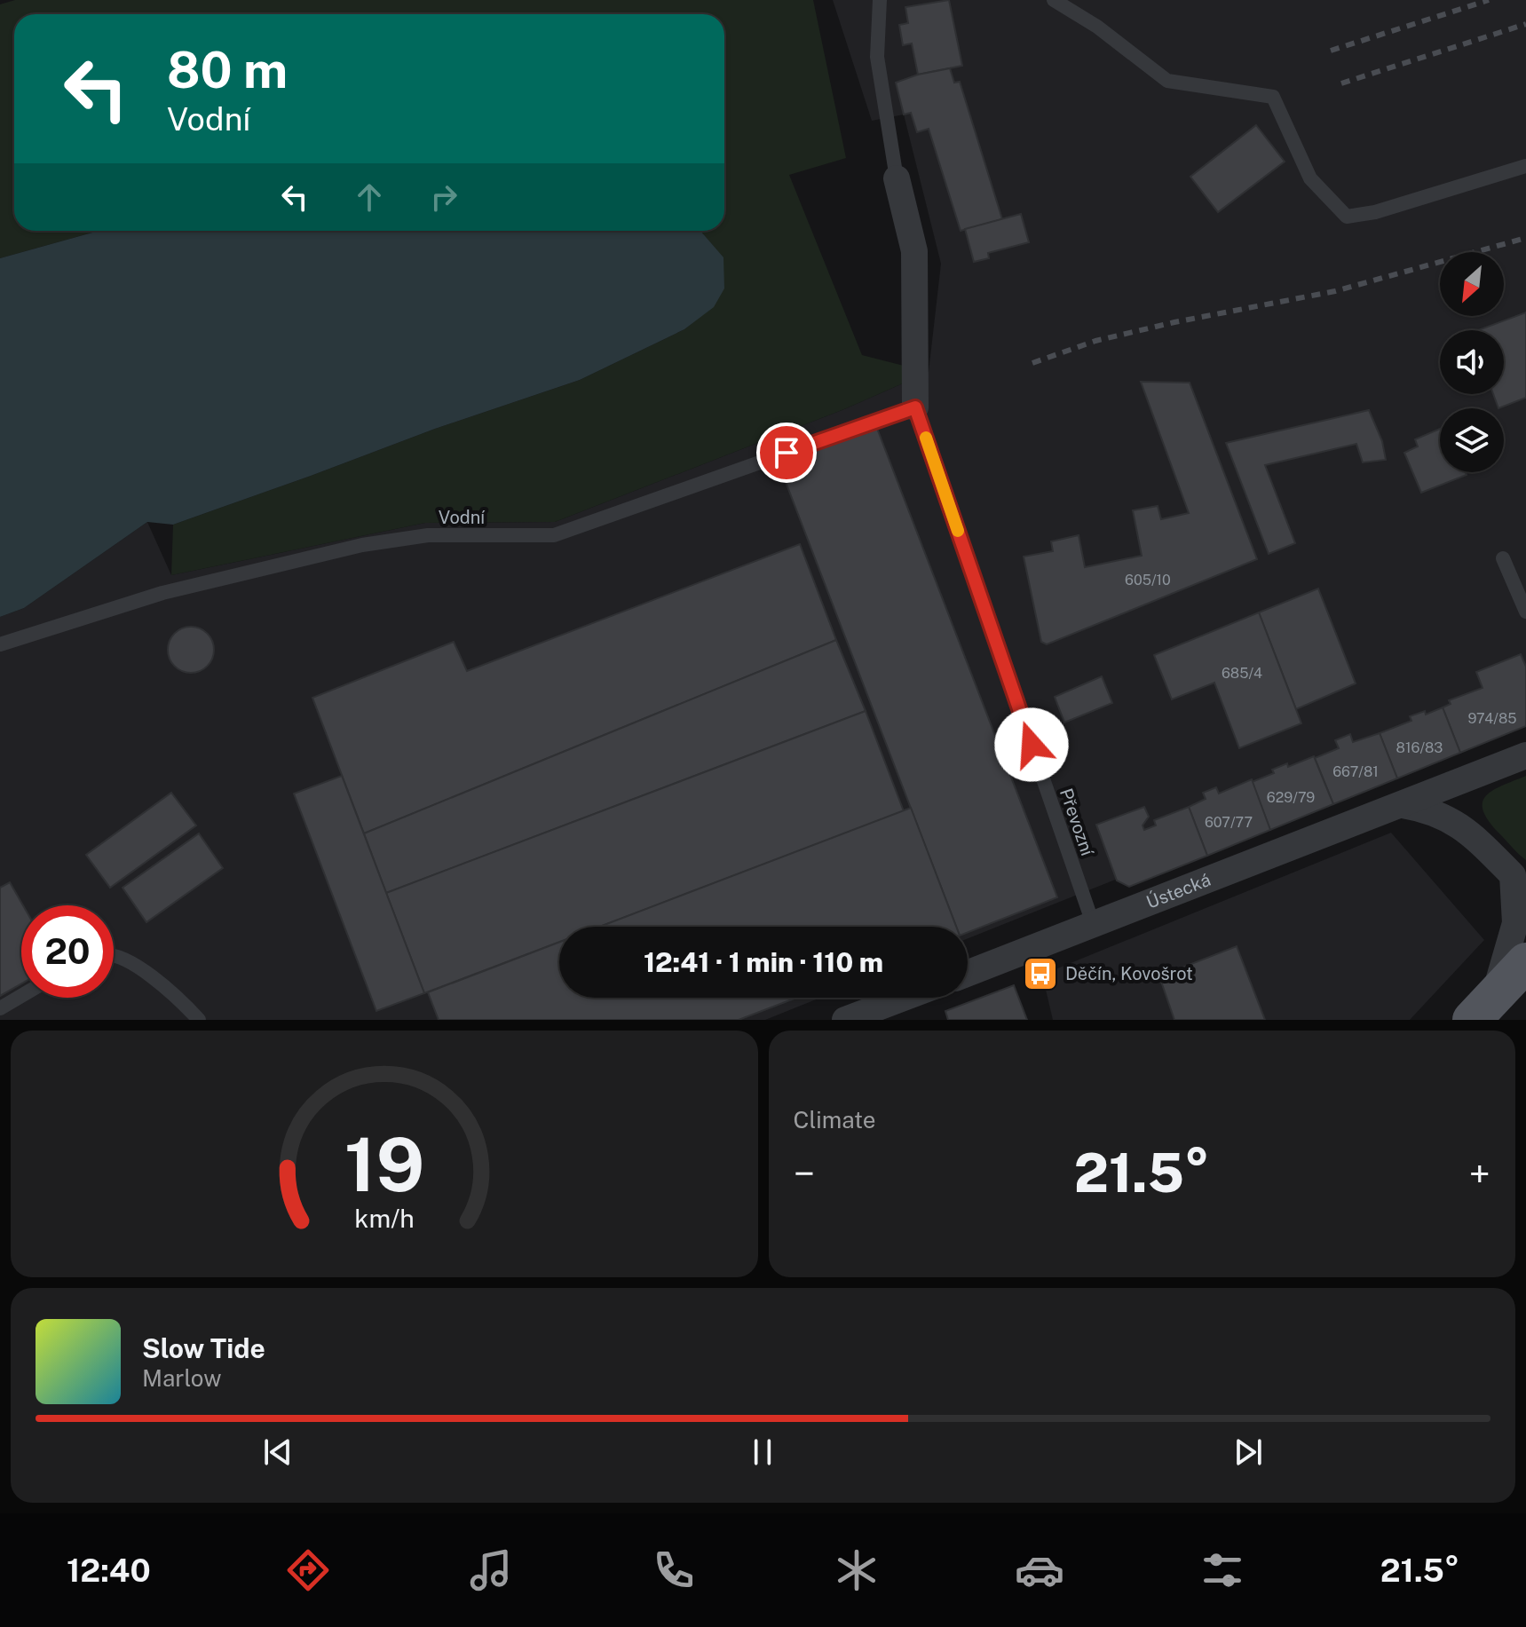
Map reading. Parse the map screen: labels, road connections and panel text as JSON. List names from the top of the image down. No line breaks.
{"streets":{"street":["Ústecká"],"lane":["Vodní","Převozní"]},"crossings":[["Vodní","Převozní"],["Převozní","Ústecká"]],"places":{"bus stop":["Děčín, Kovošrot"]},"house_numbers":["605/10","685/4","974/85","816/83","667/81","629/79","607/77"],"north":"bottom left","page":{"turn":["80 m","Vodní"],"limit":"20","trip":"12:41 · 1 min · 110 m","tile":"Climate","heat":["−","21.5°","+"],"song":["Slow Tide","Marlow"],"tabs":["12:40","21.5°"],"gauge":["19","km/h"]}}
